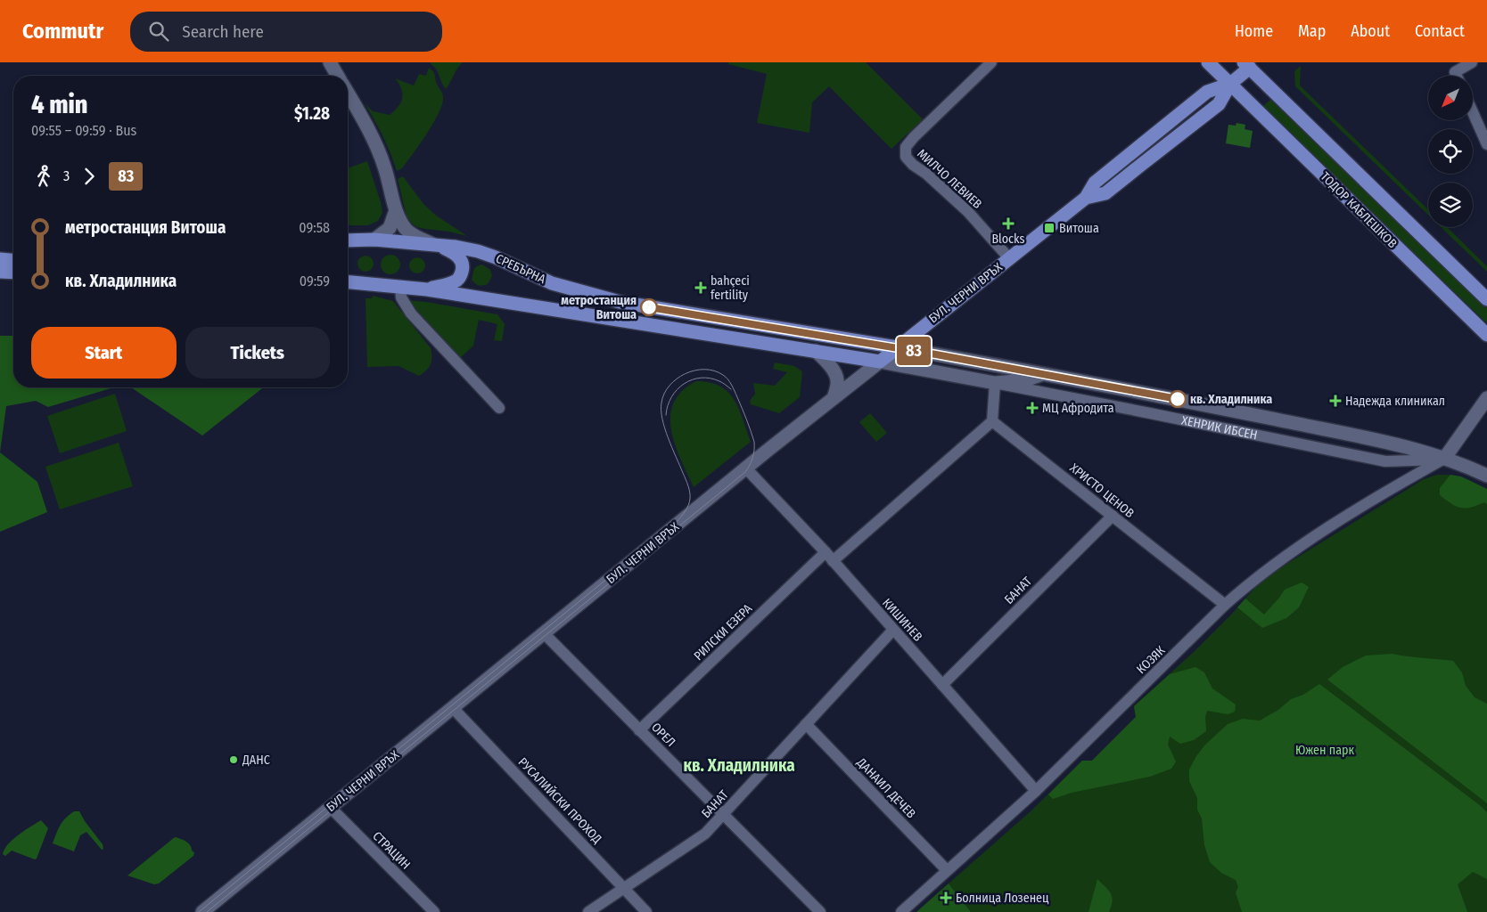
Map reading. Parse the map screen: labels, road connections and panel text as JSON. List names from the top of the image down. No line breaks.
{"streets":{"main road":["ТОДОР КАБЛЕШКОВ","СРЕБЪРНА","БУЛ. ЧЕРНИ ВРЪХ","ХЕНРИК ИБСЕН"],"street":["МИЛЧО ЛЕВИЕВ","ХРИСТО ЦЕНОВ","БАНАТ","КИШИНЕВ","РИЛСКИ ЕЗЕРА","КОЗЯК","ОРЕЛ","ДАНАИЛ ДЕЧЕВ","РУСАЛИЙСКИ ПРОХОД","СТРАЦИН"]},"crossings":[["МИЛЧО ЛЕВИЕВ","БУЛ. ЧЕРНИ ВРЪХ"],["ТОДОР КАБЛЕШКОВ","БУЛ. ЧЕРНИ ВРЪХ"],["СРЕБЪРНА","БУЛ. ЧЕРНИ ВРЪХ"],["СРЕБЪРНА","ХЕНРИК ИБСЕН"],["БУЛ. ЧЕРНИ ВРЪХ","ХЕНРИК ИБСЕН"],["БУЛ. ЧЕРНИ ВРЪХ","КИШИНЕВ"],["БУЛ. ЧЕРНИ ВРЪХ","ОРЕЛ"],["БУЛ. ЧЕРНИ ВРЪХ","РУСАЛИЙСКИ ПРОХОД"],["БУЛ. ЧЕРНИ ВРЪХ","СТРАЦИН"],["ХЕНРИК ИБСЕН","КОЗЯК"],["ХРИСТО ЦЕНОВ","БАНАТ"],["ХРИСТО ЦЕНОВ","РИЛСКИ ЕЗЕРА"],["ХРИСТО ЦЕНОВ","КОЗЯК"],["БАНАТ","КИШИНЕВ"],["БАНАТ","ОРЕЛ"],["БАНАТ","ДАНАИЛ ДЕЧЕВ"],["БАНАТ","РУСАЛИЙСКИ ПРОХОД"],["КИШИНЕВ","РИЛСКИ ЕЗЕРА"],["КИШИНЕВ","КОЗЯК"],["РИЛСКИ ЕЗЕРА","ОРЕЛ"],["КОЗЯК","ДАНАИЛ ДЕЧЕВ"]],"districts":["кв. Хладилника"],"parks":["Южен парк"],"places":{"health":["Blocks","bahçeci fertility","Надежда клиникал","МЦ Афродита","Болница Лозенец"],"transit":["Витоша"],"other":["метростанция Витоша","кв. Хладилника","ДАНС"]},"lines":["bus line 83"],"north":"bottom left","page":{"header":"Commutr","search":"Search here","nav":["Home","Map","About","Contact"],"on_map":"83","heading":["4 min","09:55 – 09:59 · Bus","$1.28"],"legs":["3","83"],"list":[{"name":"метростанция Витоша","value":"09:58"},{"name":"кв. Хладилника","value":"09:59"}],"buttons":["Start","Tickets"]}}
